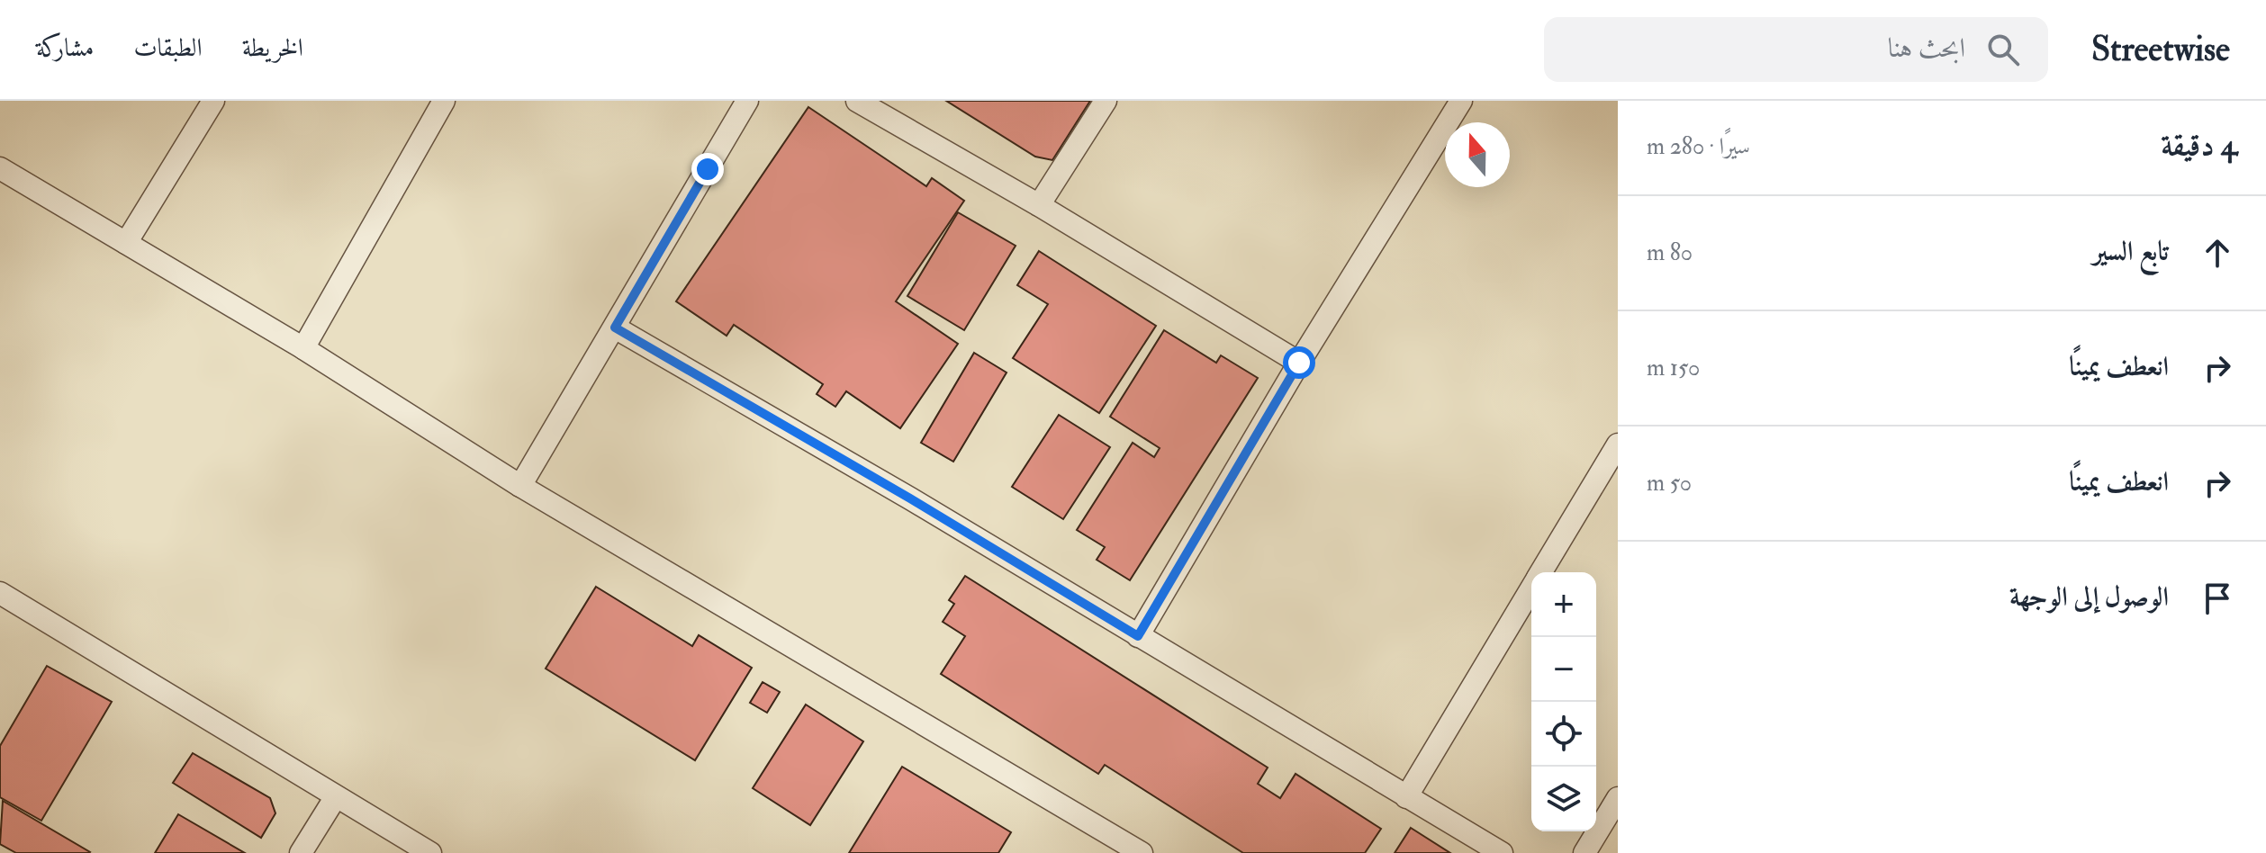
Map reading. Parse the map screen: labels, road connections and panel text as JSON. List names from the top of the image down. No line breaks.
{"north":"top","page":{"header":"Streetwise","search":"ابحث هنا","nav":["الخريطة","الطبقات","مشاركة"],"heading":["4 دقيقة","سيرًا · 280 m"],"list":[["تابع السير","80 m"],["انعطف يمينًا","150 m"],["انعطف يمينًا","50 m"],"الوصول إلى الوجهة"],"map_buttons":["+","−"]}}
